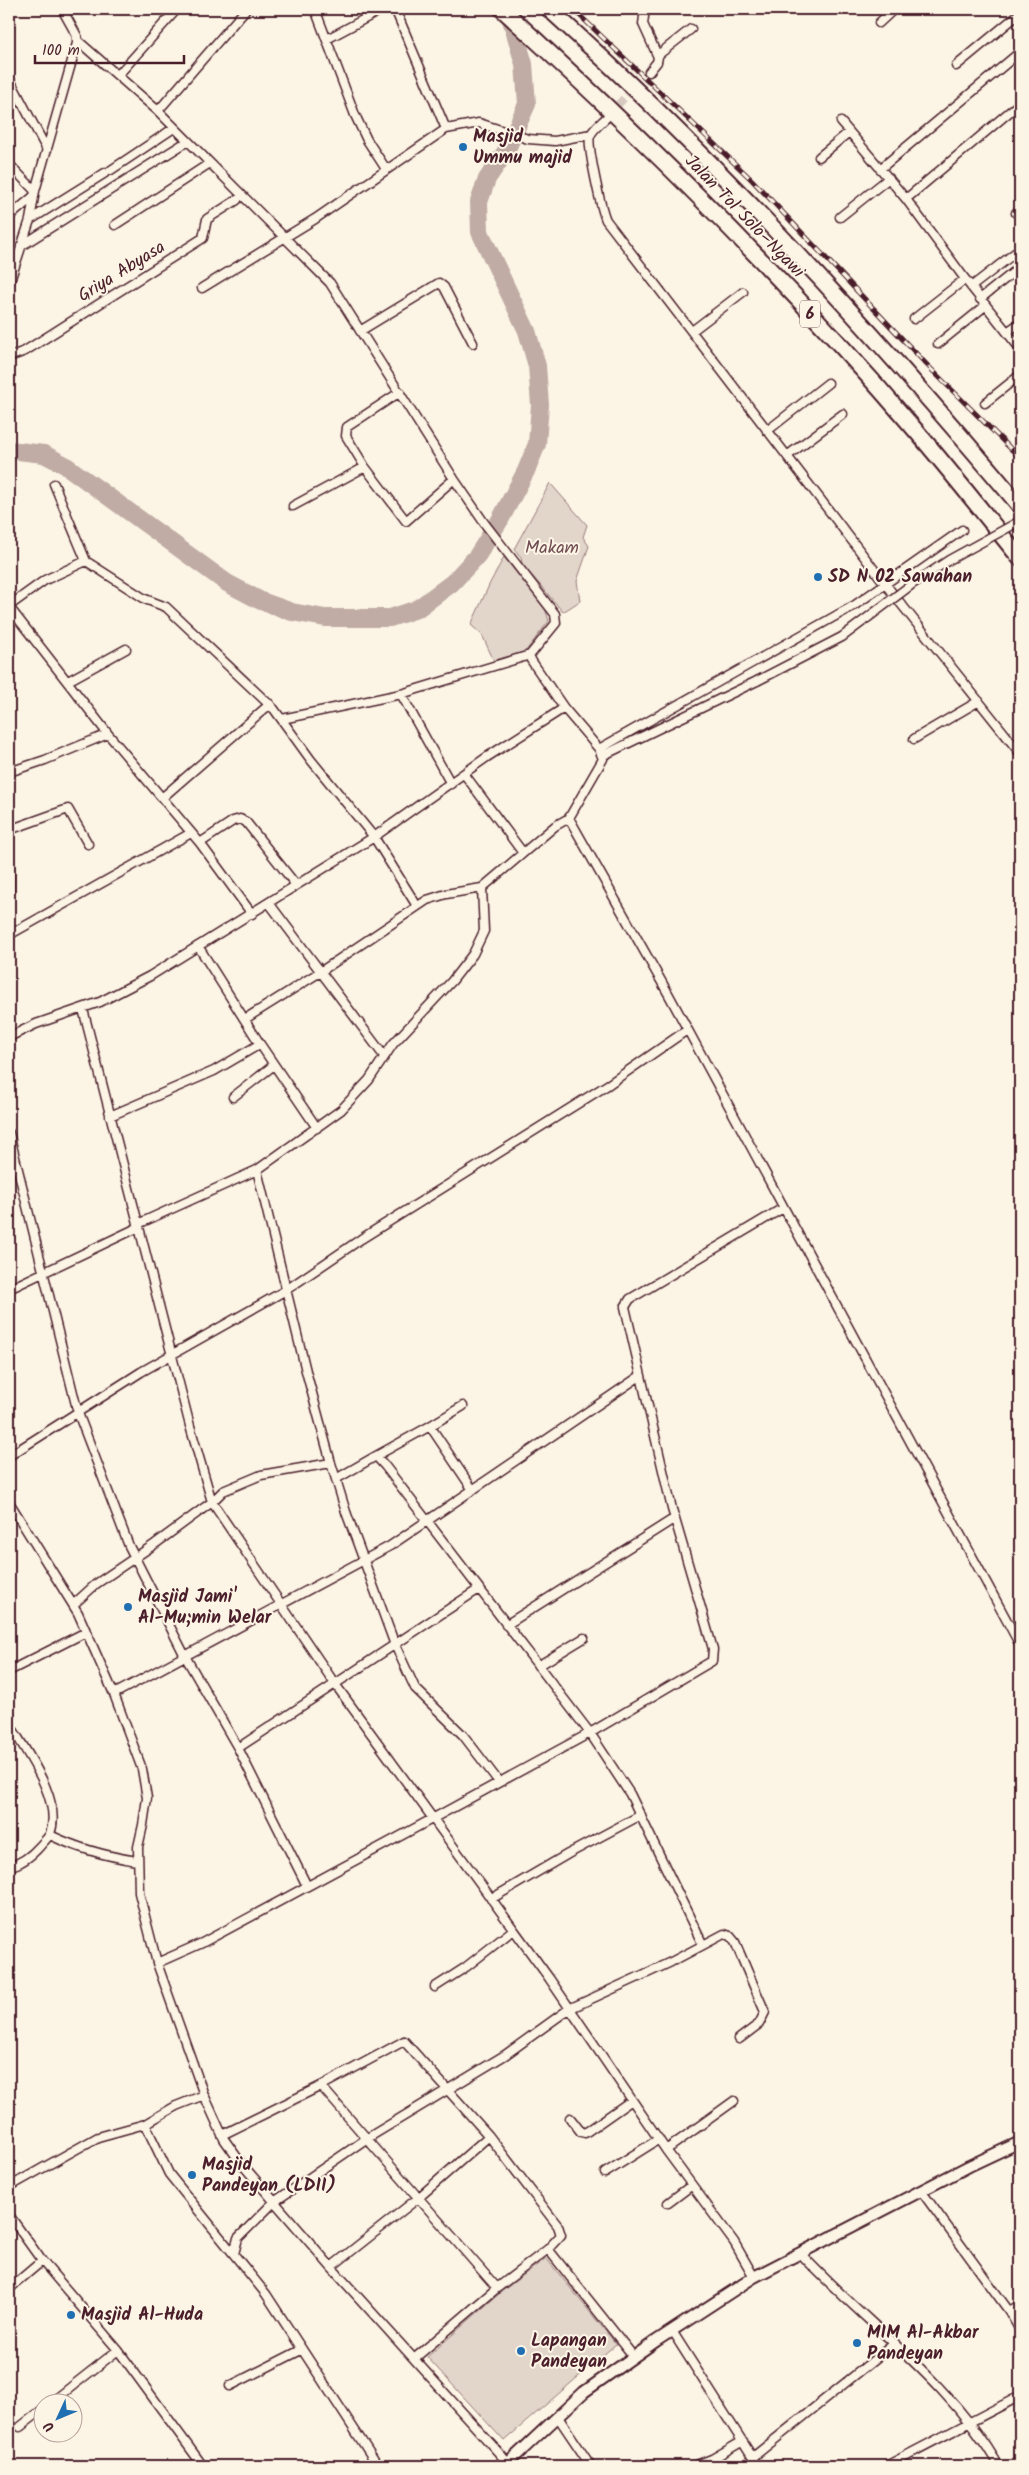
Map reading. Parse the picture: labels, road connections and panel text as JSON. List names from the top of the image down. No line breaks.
{"streets":{"highway":["Jalan Tol Solo–Ngawi","6"],"street":["Griya Abyasa"]},"parks":["Makam"],"places":["Masjid Ummu majid","SD N 02 Sawahan","Masjid Jami' Al-Mu;min Welar","Masjid Pandeyan (LDII)","Masjid Al-Huda","MIM Al-Akbar Pandeyan","Lapangan Pandeyan"],"scale_bar":"100 m","north":"bottom left"}
